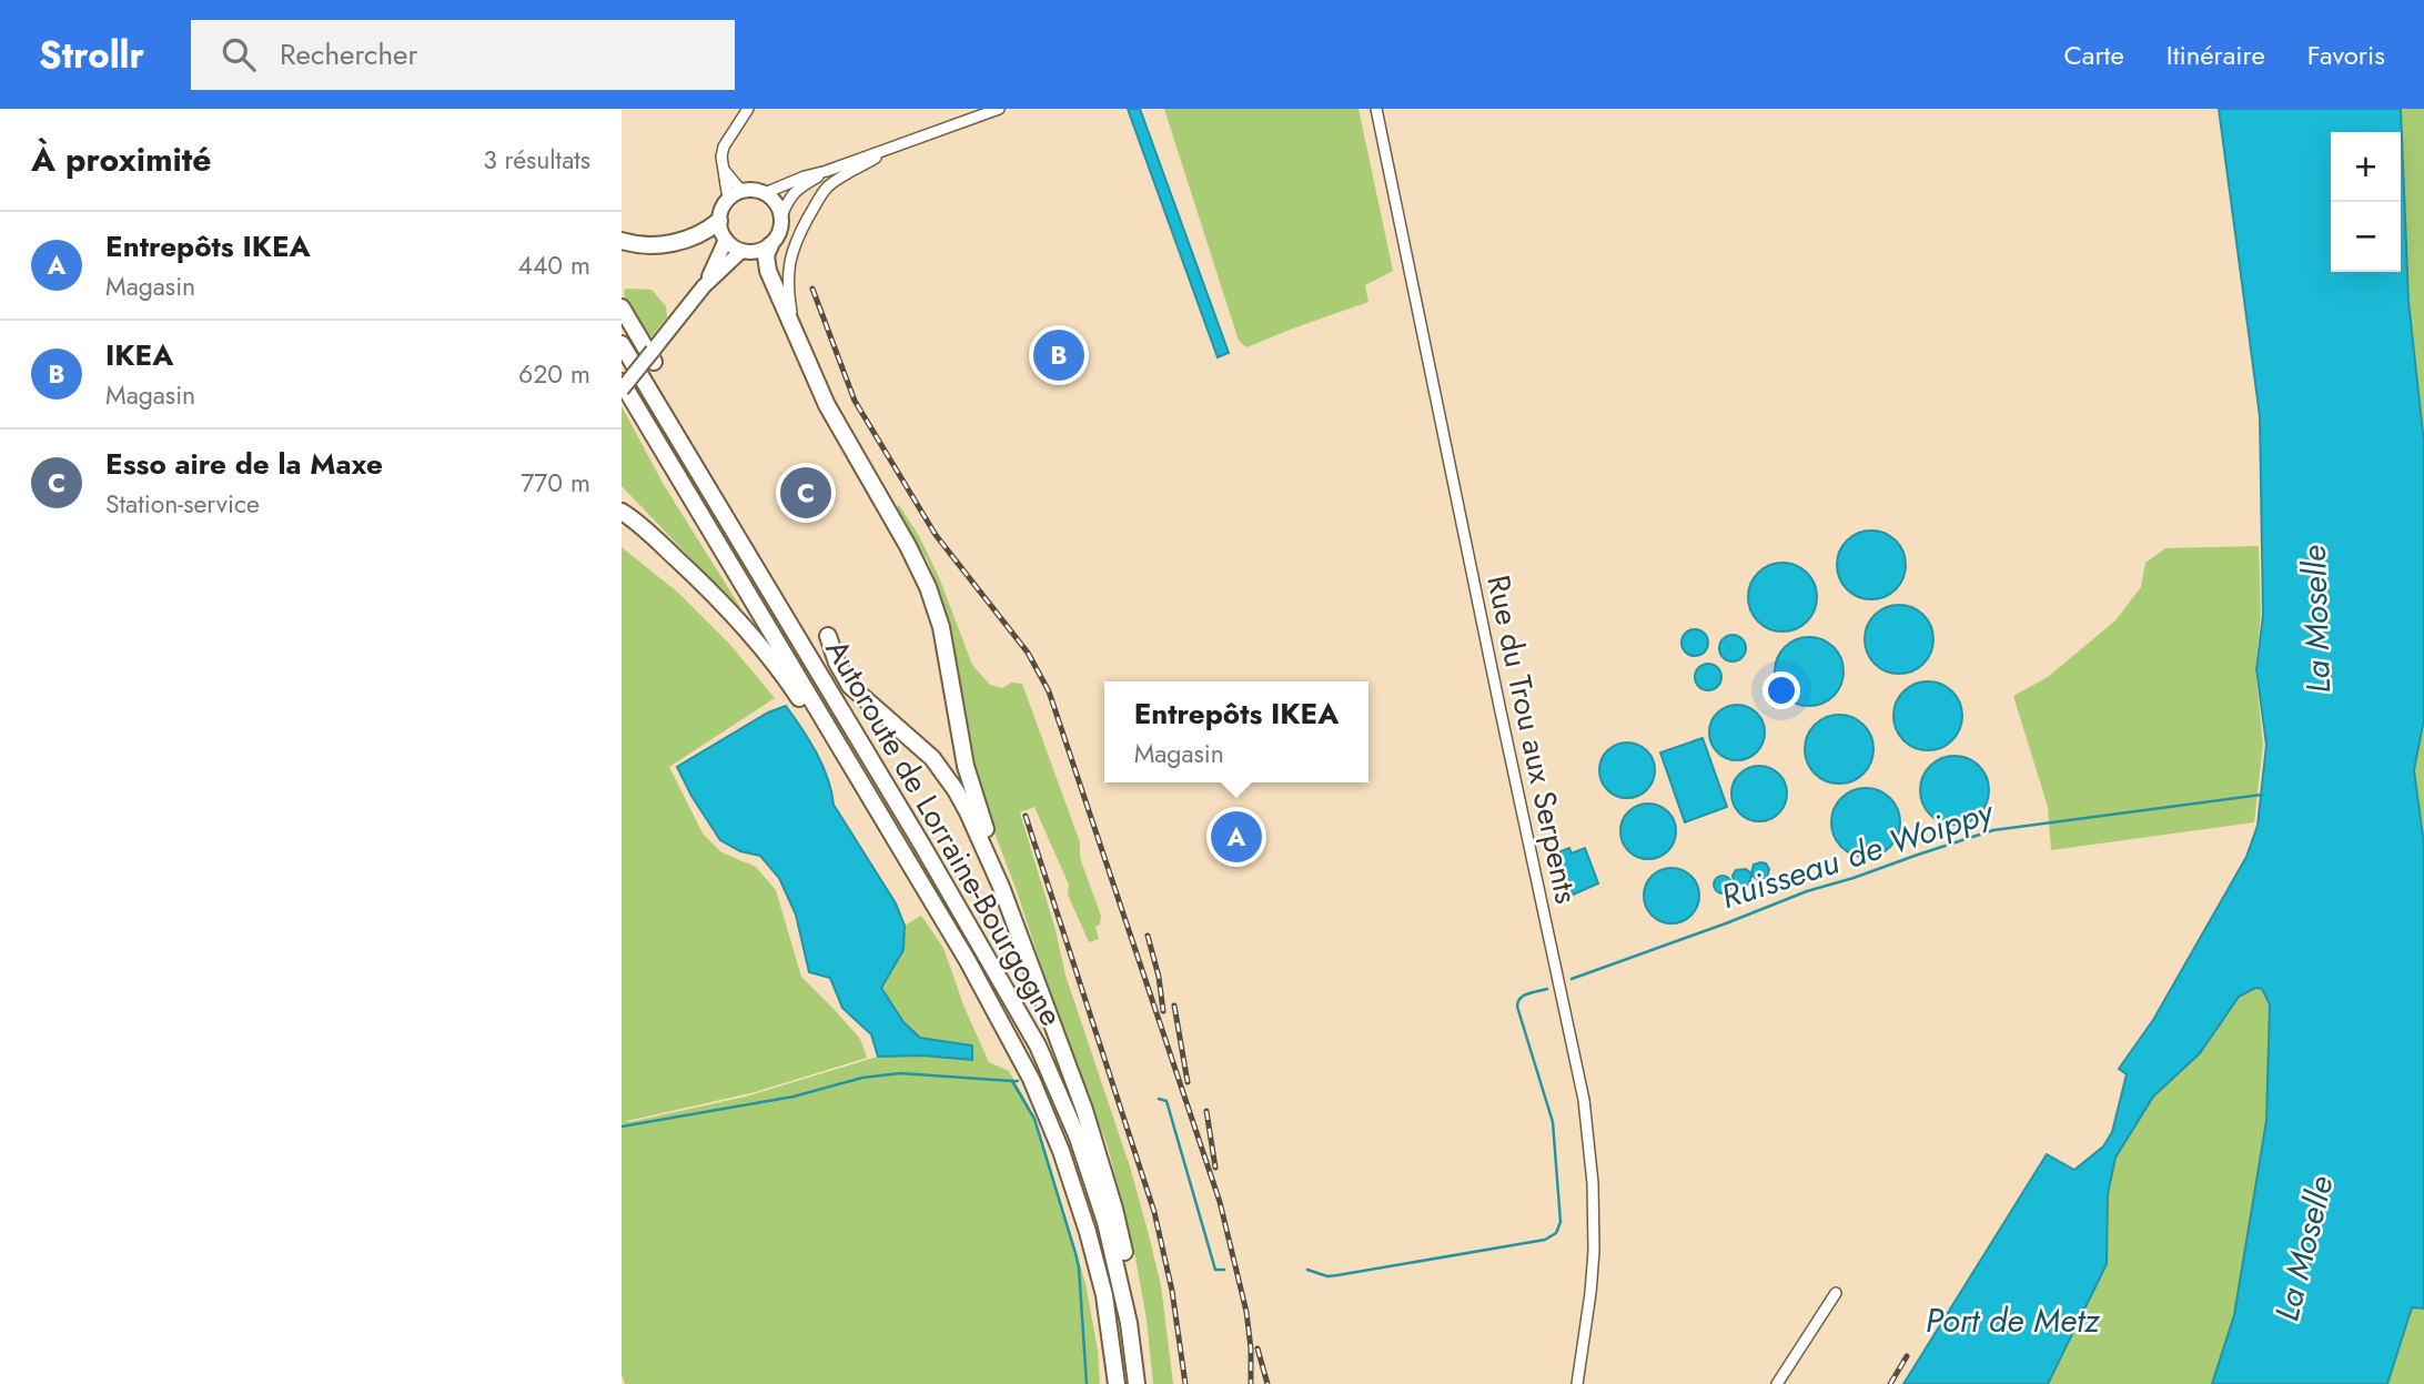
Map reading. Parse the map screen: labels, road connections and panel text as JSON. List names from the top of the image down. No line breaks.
{"streets":{"highway":["Autoroute de Lorraine-Bourgogne"],"street":["Rue du Trou aux Serpents"]},"water":["La Moselle","Ruisseau de Woippy","Port de Metz"],"page":{"header":"Strollr","search":"Rechercher","nav":["Carte","Itinéraire","Favoris"],"heading":["À proximité","3 résultats"],"map_buttons":["+","−"],"list":[{"mark":"A","name":"Entrepôts IKEA","note":"Magasin","value":"440 m"},{"mark":"B","name":"IKEA","note":"Magasin","value":"620 m"},{"mark":"C","name":"Esso aire de la Maxe","note":"Station-service","value":"770 m"}],"pins":["B","C","A"],"popup":["Entrepôts IKEA","Magasin"]}}
